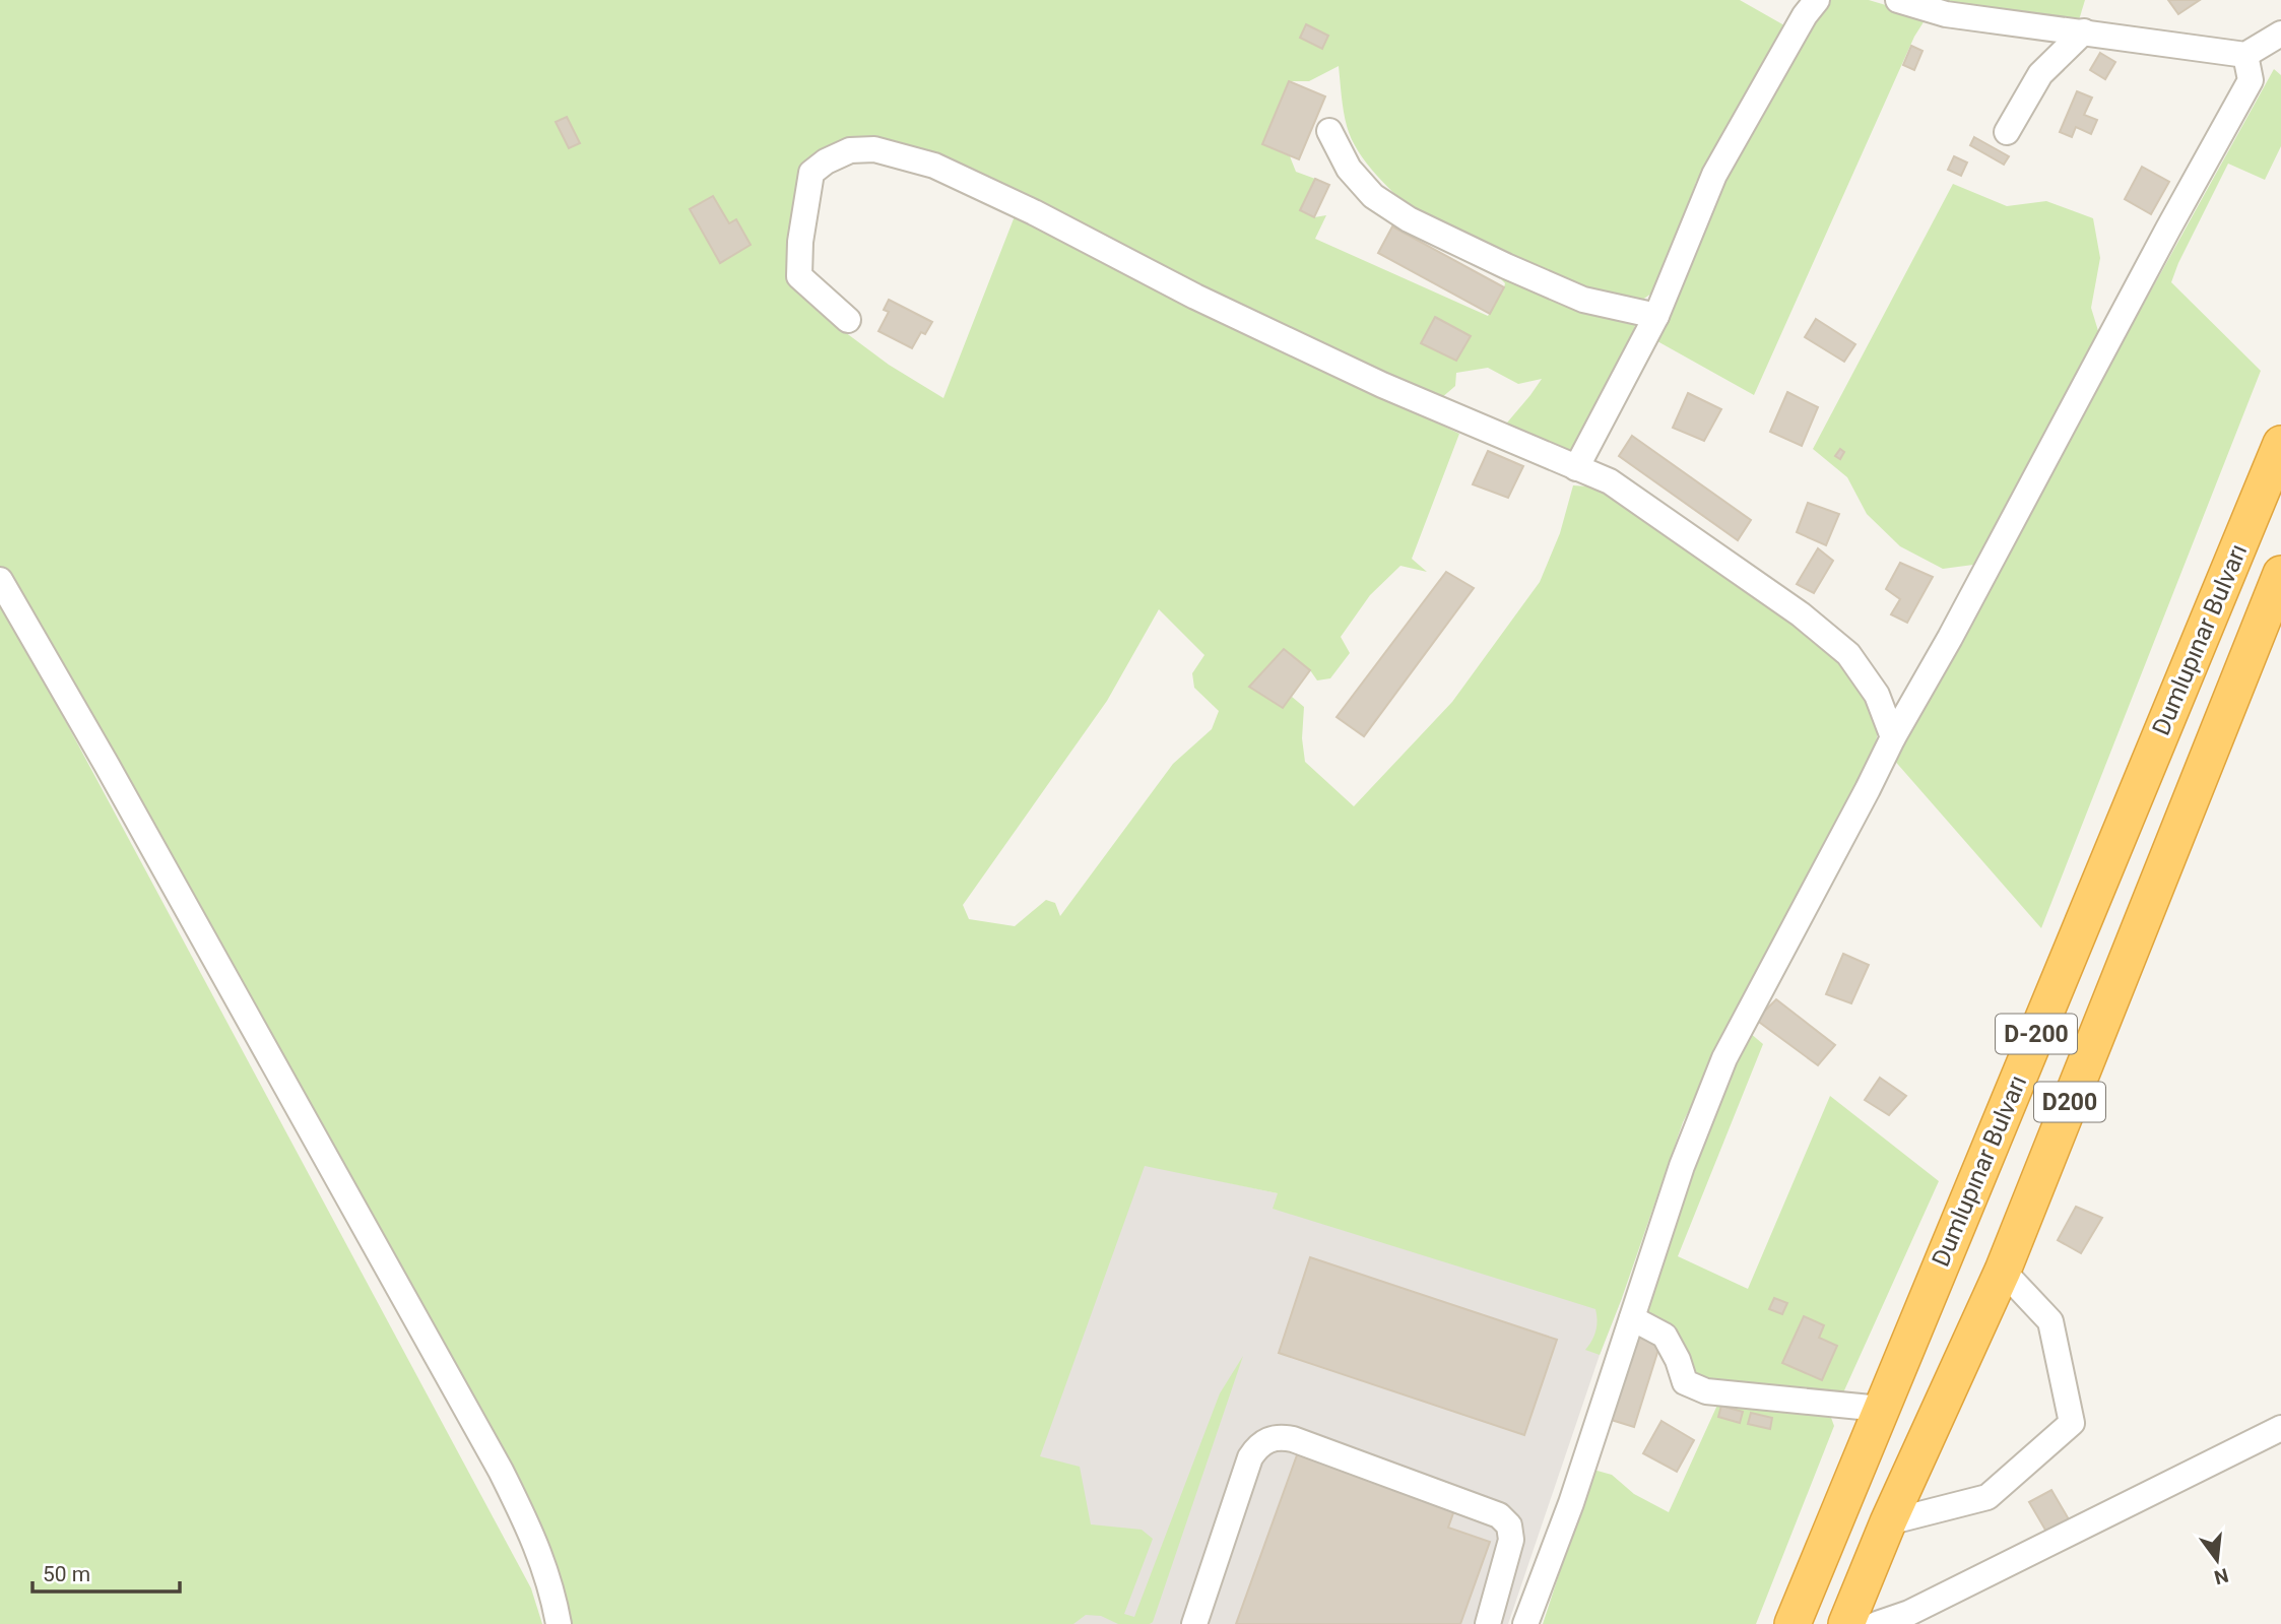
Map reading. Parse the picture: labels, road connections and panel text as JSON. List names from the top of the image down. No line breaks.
{"streets":{"highway":["Dumlupınar Bulvarı","D-200","D200"]},"scale_bar":"50 m","north":"bottom"}
